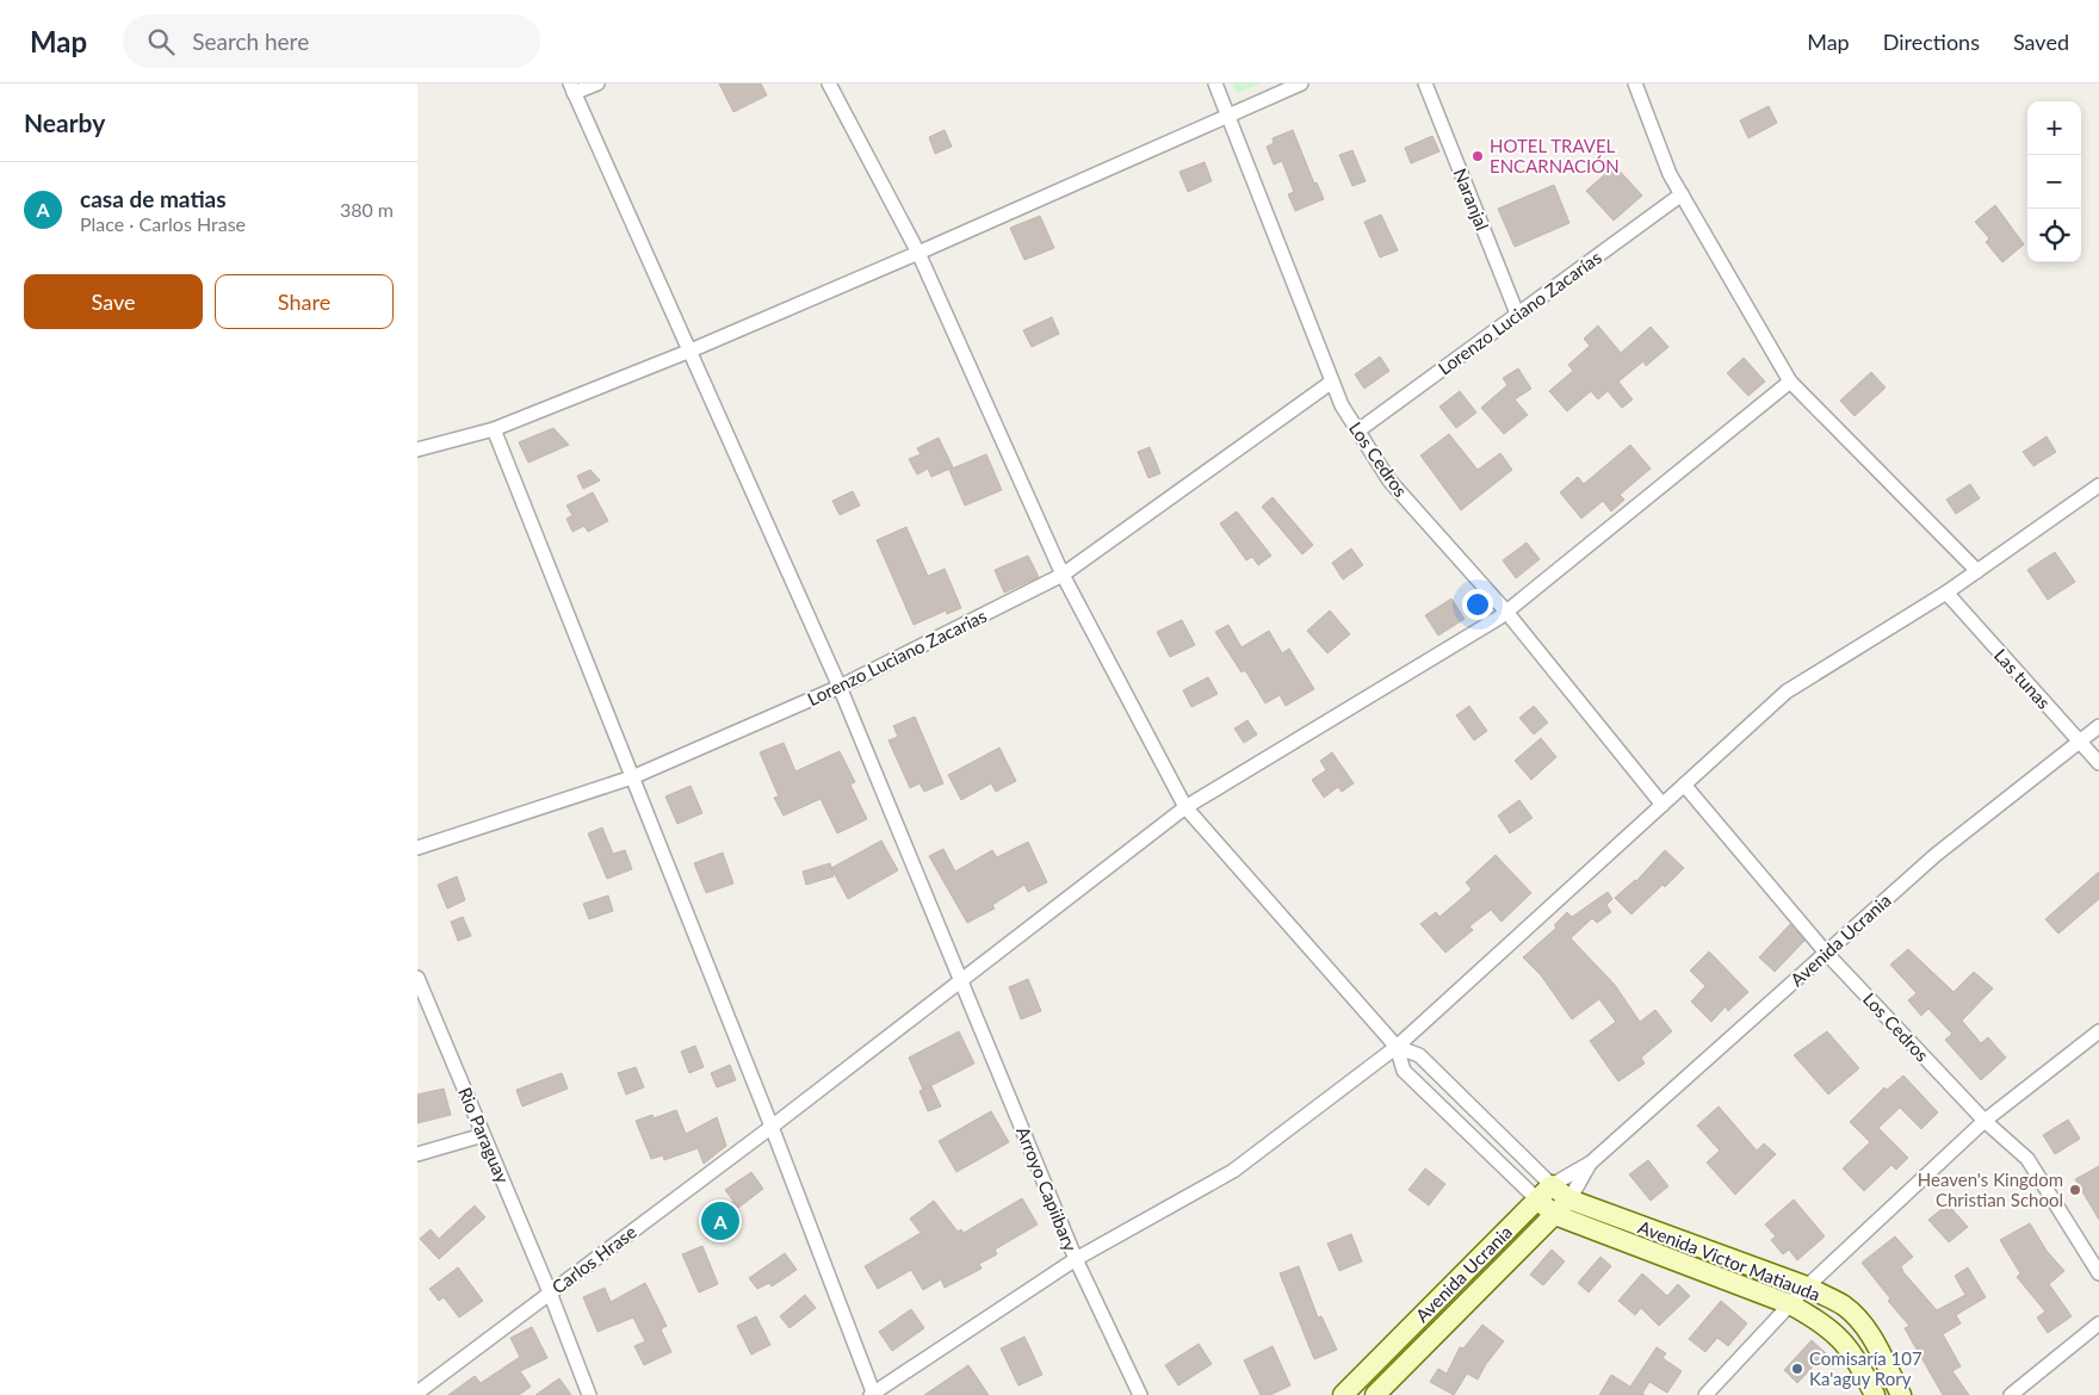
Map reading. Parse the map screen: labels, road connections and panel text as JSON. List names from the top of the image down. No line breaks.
{"streets":{"main road":["Avenida Ucrania","Avenida Victor Matiauda"],"street":["Naranjal","Lorenzo Luciano Zacarías","Los Cedros","Lorenzo Luciano Zacarias","Las tunas","Rio Paraguay","Arroyo Capiibary","Carlos Hrase"]},"crossings":[["Naranjal","Lorenzo Luciano Zacarías"],["Lorenzo Luciano Zacarías","Los Cedros"],["Los Cedros","Lorenzo Luciano Zacarias"],["Los Cedros","Avenida Ucrania"],["Los Cedros","Carlos Hrase"],["Lorenzo Luciano Zacarias","Arroyo Capiibary"],["Las tunas","Avenida Ucrania"],["Avenida Ucrania","Avenida Victor Matiauda"],["Rio Paraguay","Carlos Hrase"],["Arroyo Capiibary","Carlos Hrase"]],"places":["HOTEL TRAVEL ENCARNACIÓN","Heaven's Kingdom Christian School","Comisaría 107 Ka'aguy Rory"],"page":{"header":"Map","search":"Search here","nav":["Map","Directions","Saved"],"heading":"Nearby","map_buttons":["+","−"],"list":[{"mark":"A","name":"casa de matias","note":"Place · Carlos Hrase","value":"380 m"}],"buttons":["Save","Share"],"pins":"A"}}
